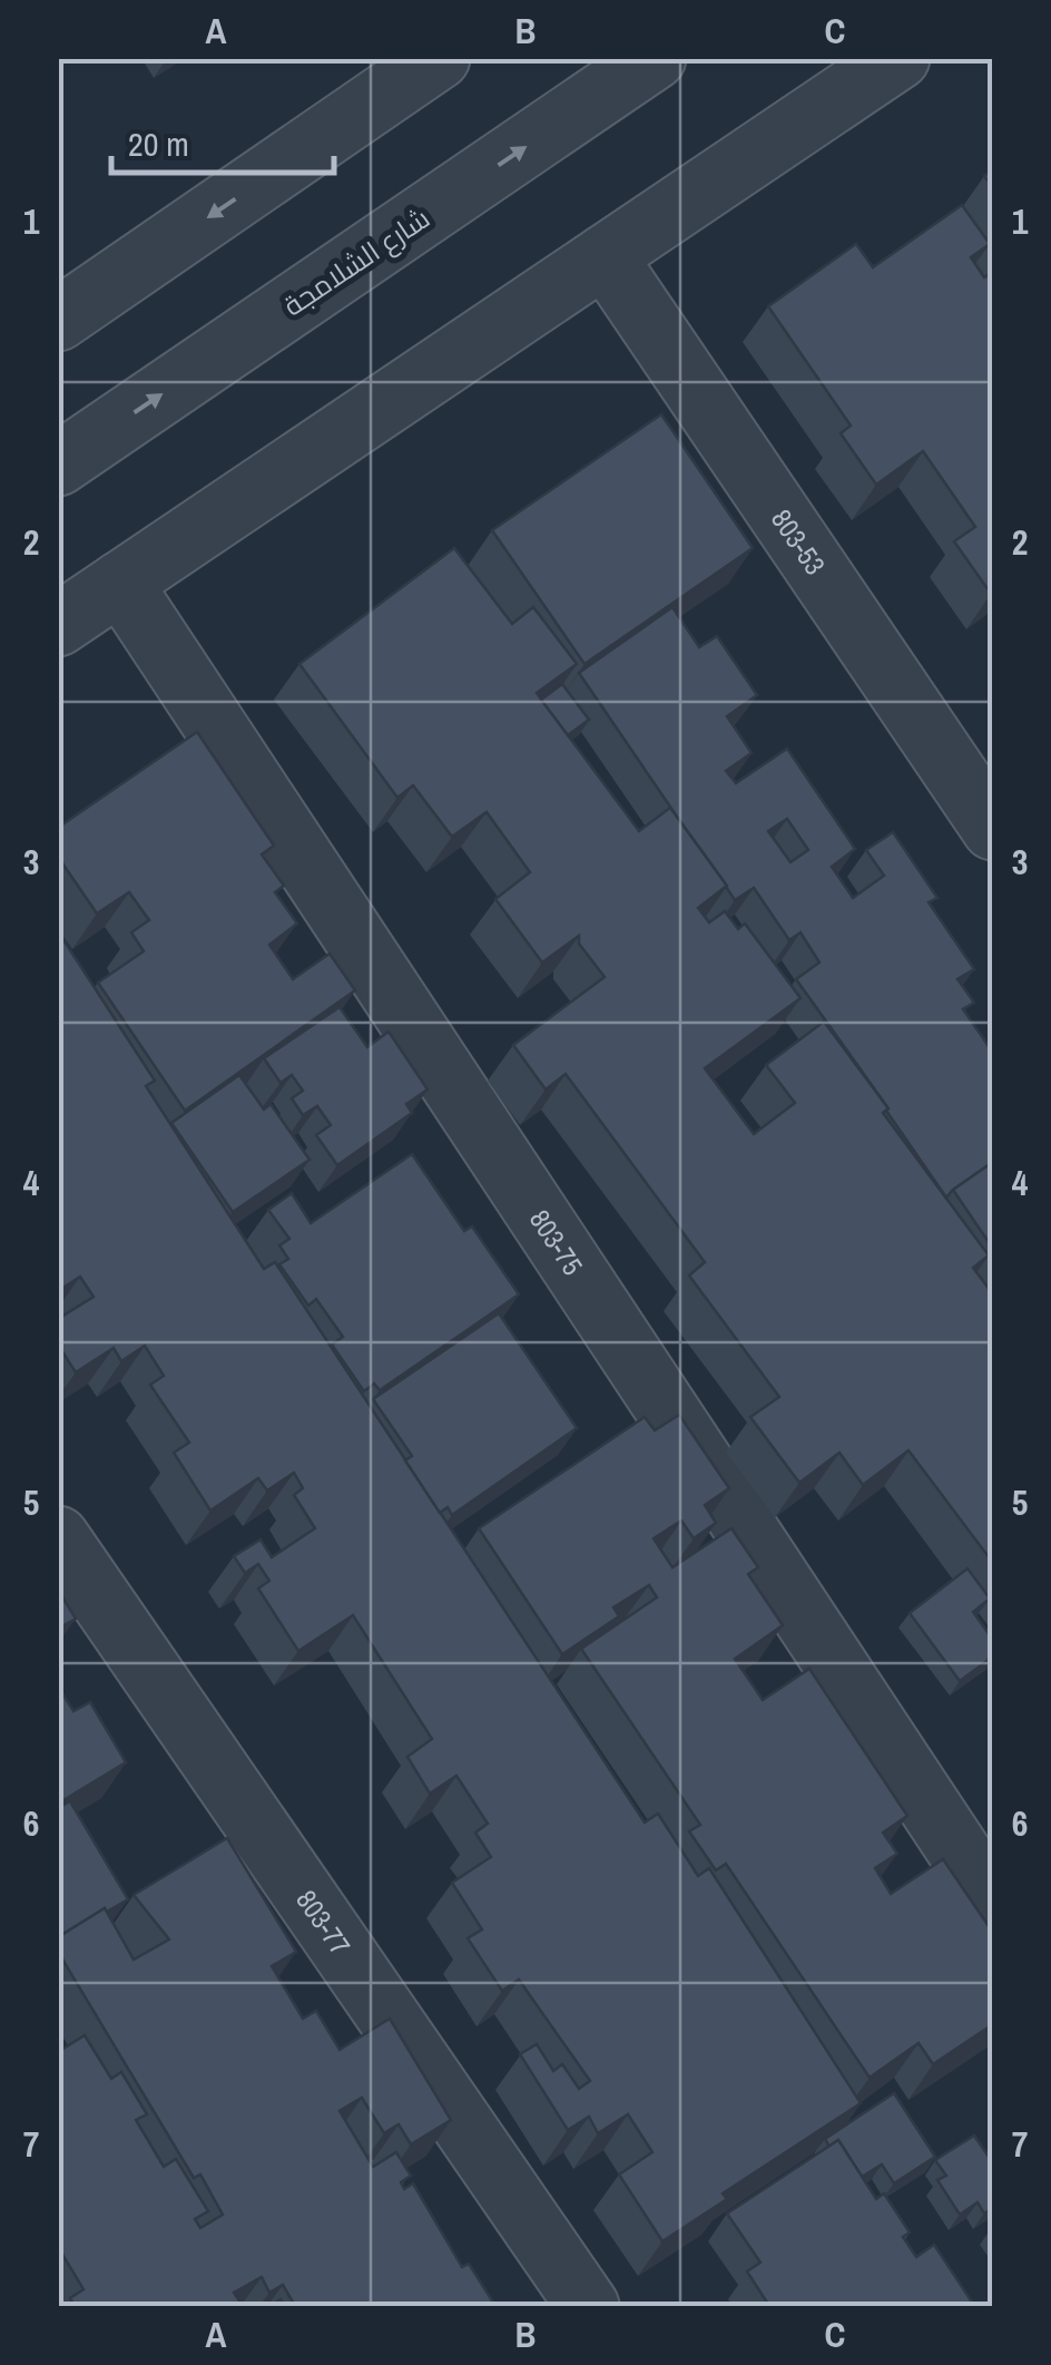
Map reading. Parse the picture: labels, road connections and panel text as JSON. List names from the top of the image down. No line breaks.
{"streets":{"street":["شارع الشلامجة","803-53","803-75","803-77"]},"scale_bar":"20 m","grid":{"columns":["A","B","C"],"rows":["1","2","3","4","5","6","7"]}}
